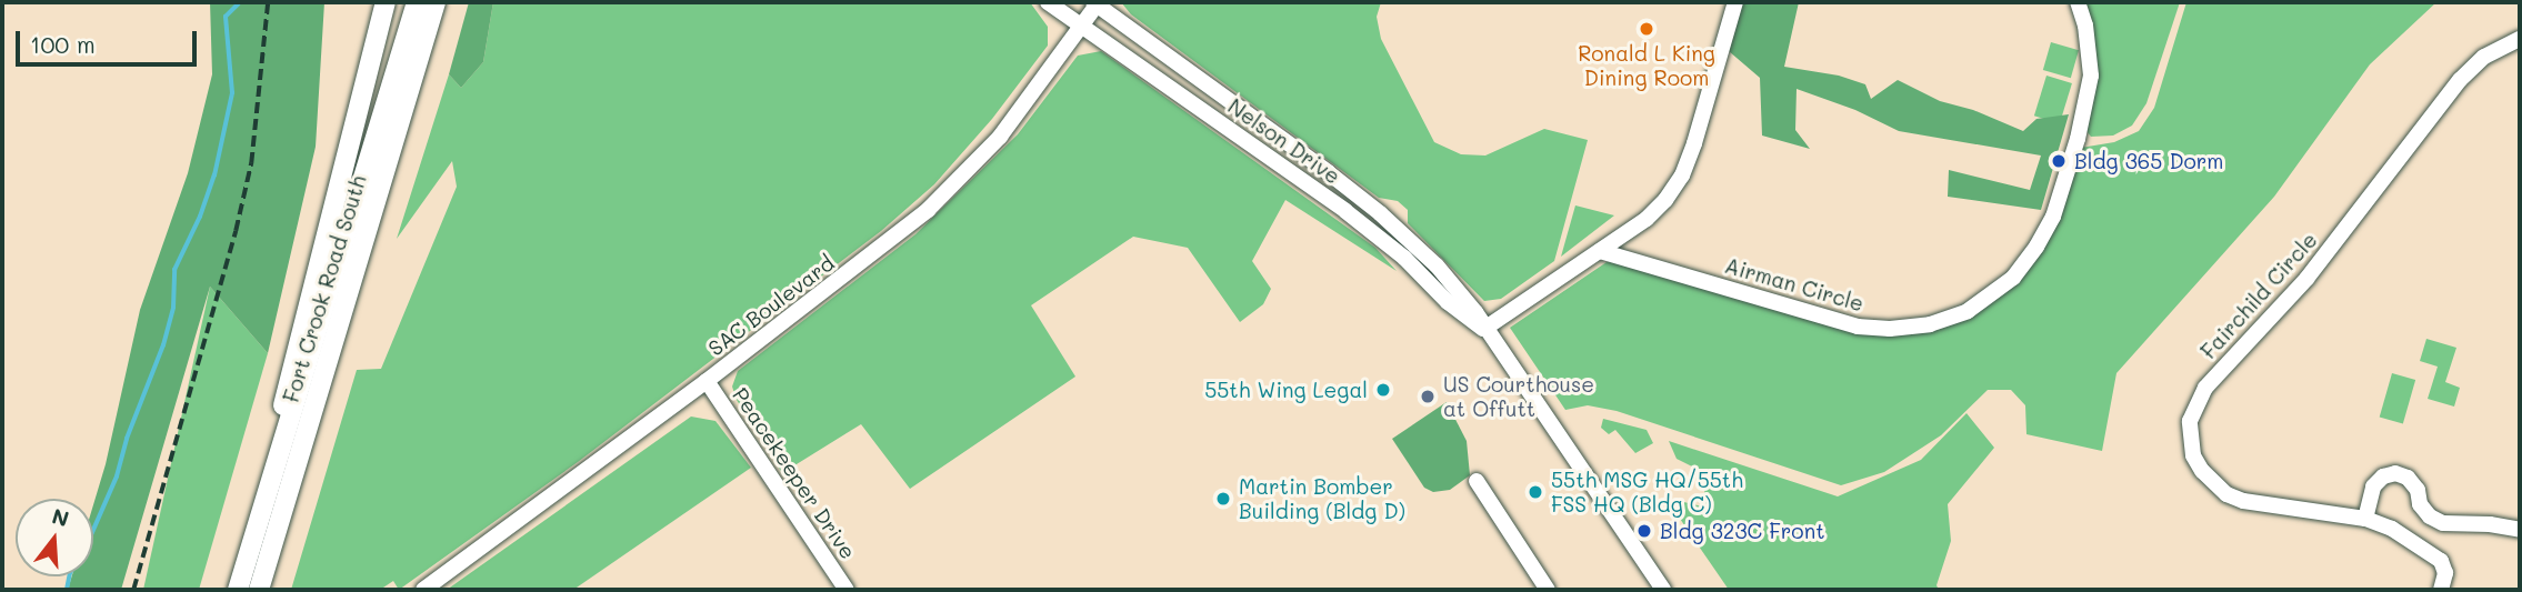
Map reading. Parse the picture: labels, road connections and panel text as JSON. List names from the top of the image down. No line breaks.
{"streets":{"main road":["Fort Crook Road South"],"street":["Nelson Drive","Airman Circle","Fairchild Circle","SAC Boulevard","Peacekeeper Drive"]},"crossings":[["Nelson Drive","SAC Boulevard"],["SAC Boulevard","Peacekeeper Drive"]],"places":["Ronald L King Dining Room","Bldg 365 Dorm","55th Wing Legal","US Courthouse at Offutt","55th MSG HQ/55th FSS HQ (Bldg C)","Martin Bomber Building (Bldg D)","Bldg 323C Front"],"scale_bar":"100 m","north":"top"}
